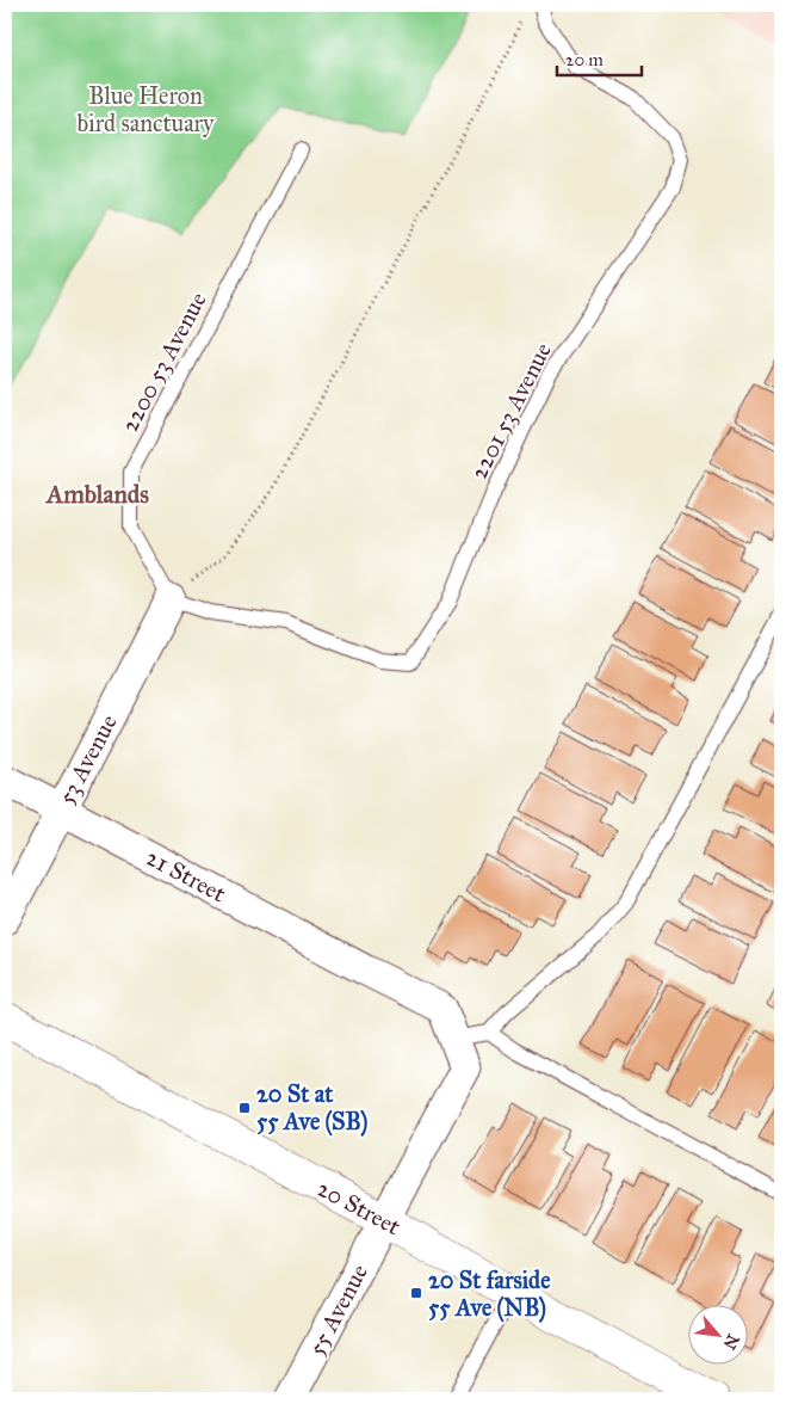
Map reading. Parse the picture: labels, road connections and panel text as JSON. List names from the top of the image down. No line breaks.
{"streets":{"street":["53 Avenue","21 Street","20 Street","55 Avenue"],"lane":["2200 53 Avenue","2201 53 Avenue"]},"crossings":[["2200 53 Avenue","2201 53 Avenue"],["2200 53 Avenue","53 Avenue"],["2201 53 Avenue","53 Avenue"],["53 Avenue","21 Street"],["21 Street","55 Avenue"],["20 Street","55 Avenue"]],"districts":["Amblands"],"parks":["Blue Heron bird sanctuary"],"places":{"transit":["20 St at 55 Ave (SB)","20 St farside 55 Ave (NB)"]},"scale_bar":"20 m","north":"bottom right"}
